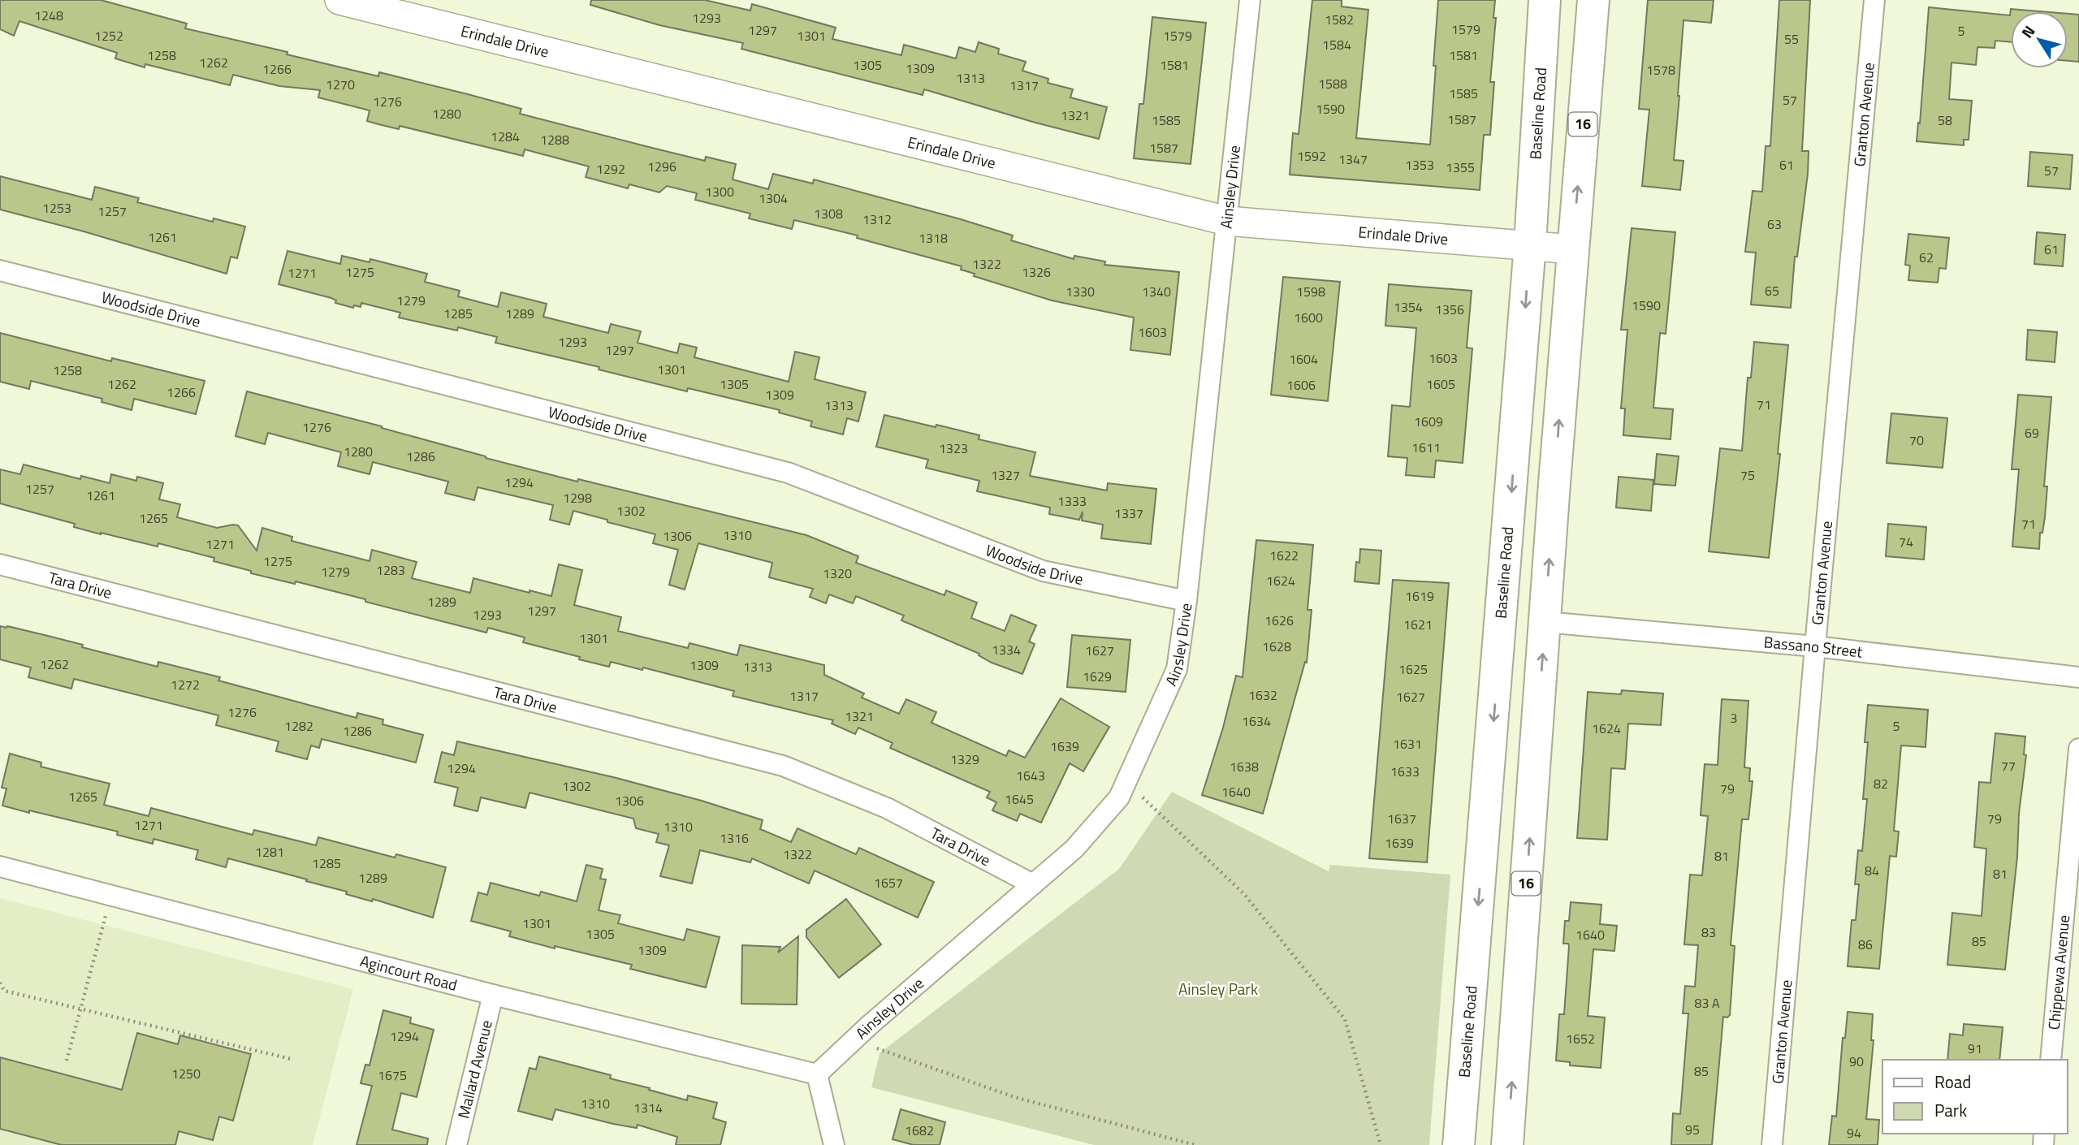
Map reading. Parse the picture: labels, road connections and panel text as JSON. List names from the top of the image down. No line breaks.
{"streets":{"main road":["Baseline Road","16"],"street":["Erindale Drive","Granton Avenue","Ainsley Drive","Woodside Drive","Tara Drive","Bassano Street","Agincourt Road","Chippewa Avenue","Mallard Avenue"]},"crossings":[["Erindale Drive","Baseline Road"],["Erindale Drive","16"],["Erindale Drive","Ainsley Drive"],["Granton Avenue","Bassano Street"],["16","Bassano Street"],["Ainsley Drive","Woodside Drive"],["Ainsley Drive","Tara Drive"],["Ainsley Drive","Agincourt Road"],["Agincourt Road","Mallard Avenue"]],"parks":["Ainsley Park"],"house_numbers":["1248","1293","1582","1579","1297","5","1252","1301","1579","55","1584","1258","1581","1262","1305","1581","1309","1266","1578","1313","1588","1270","1317","1585","57","1276","1590","1280","1321","1587","1585","58","1284","1288","1587","1592","1347","1353","61","1296","1355","1292","57","1300","1304","1253","1257","1308","1312","63","1261","1318","61","62","1322","1275","1326","1271","65","1330","1340","1598","1279","1590","1354","1356","1285","1289","1600","1603","1293","1297","1603","1604","1301","1258","1262","1305","1605","1606","1266","1309","71","1313","1609","1276","69","70","1611","1323","1280","1286","1327","75","1294","1257","1261","1298","1333","1302","1337","1265","71","1310","1306","74","1271","1622","1275","1283","1279","1320","1624","1619","1289","1297","1293","1626","1621","1301","1628","1334","1627","1262","1309","1313","1625","1629","1272","1632","1317","1627","1276","1321","3","1634","1282","5","1624","1286","1631","1639","1329","77","1638","1294","1633","1643","82","1302","79","1640","1265","1645","1306","1637","79","1271","1310","1316","1639","1281","1322","81","1285","84","81","1289","1657","1301","83","1305","1640","85","86","1309","83 A","1294","1652","91","90","85","1250","1675","1310","1314","95","1682","94"],"legend":["Road","Park"],"north":"top left"}
